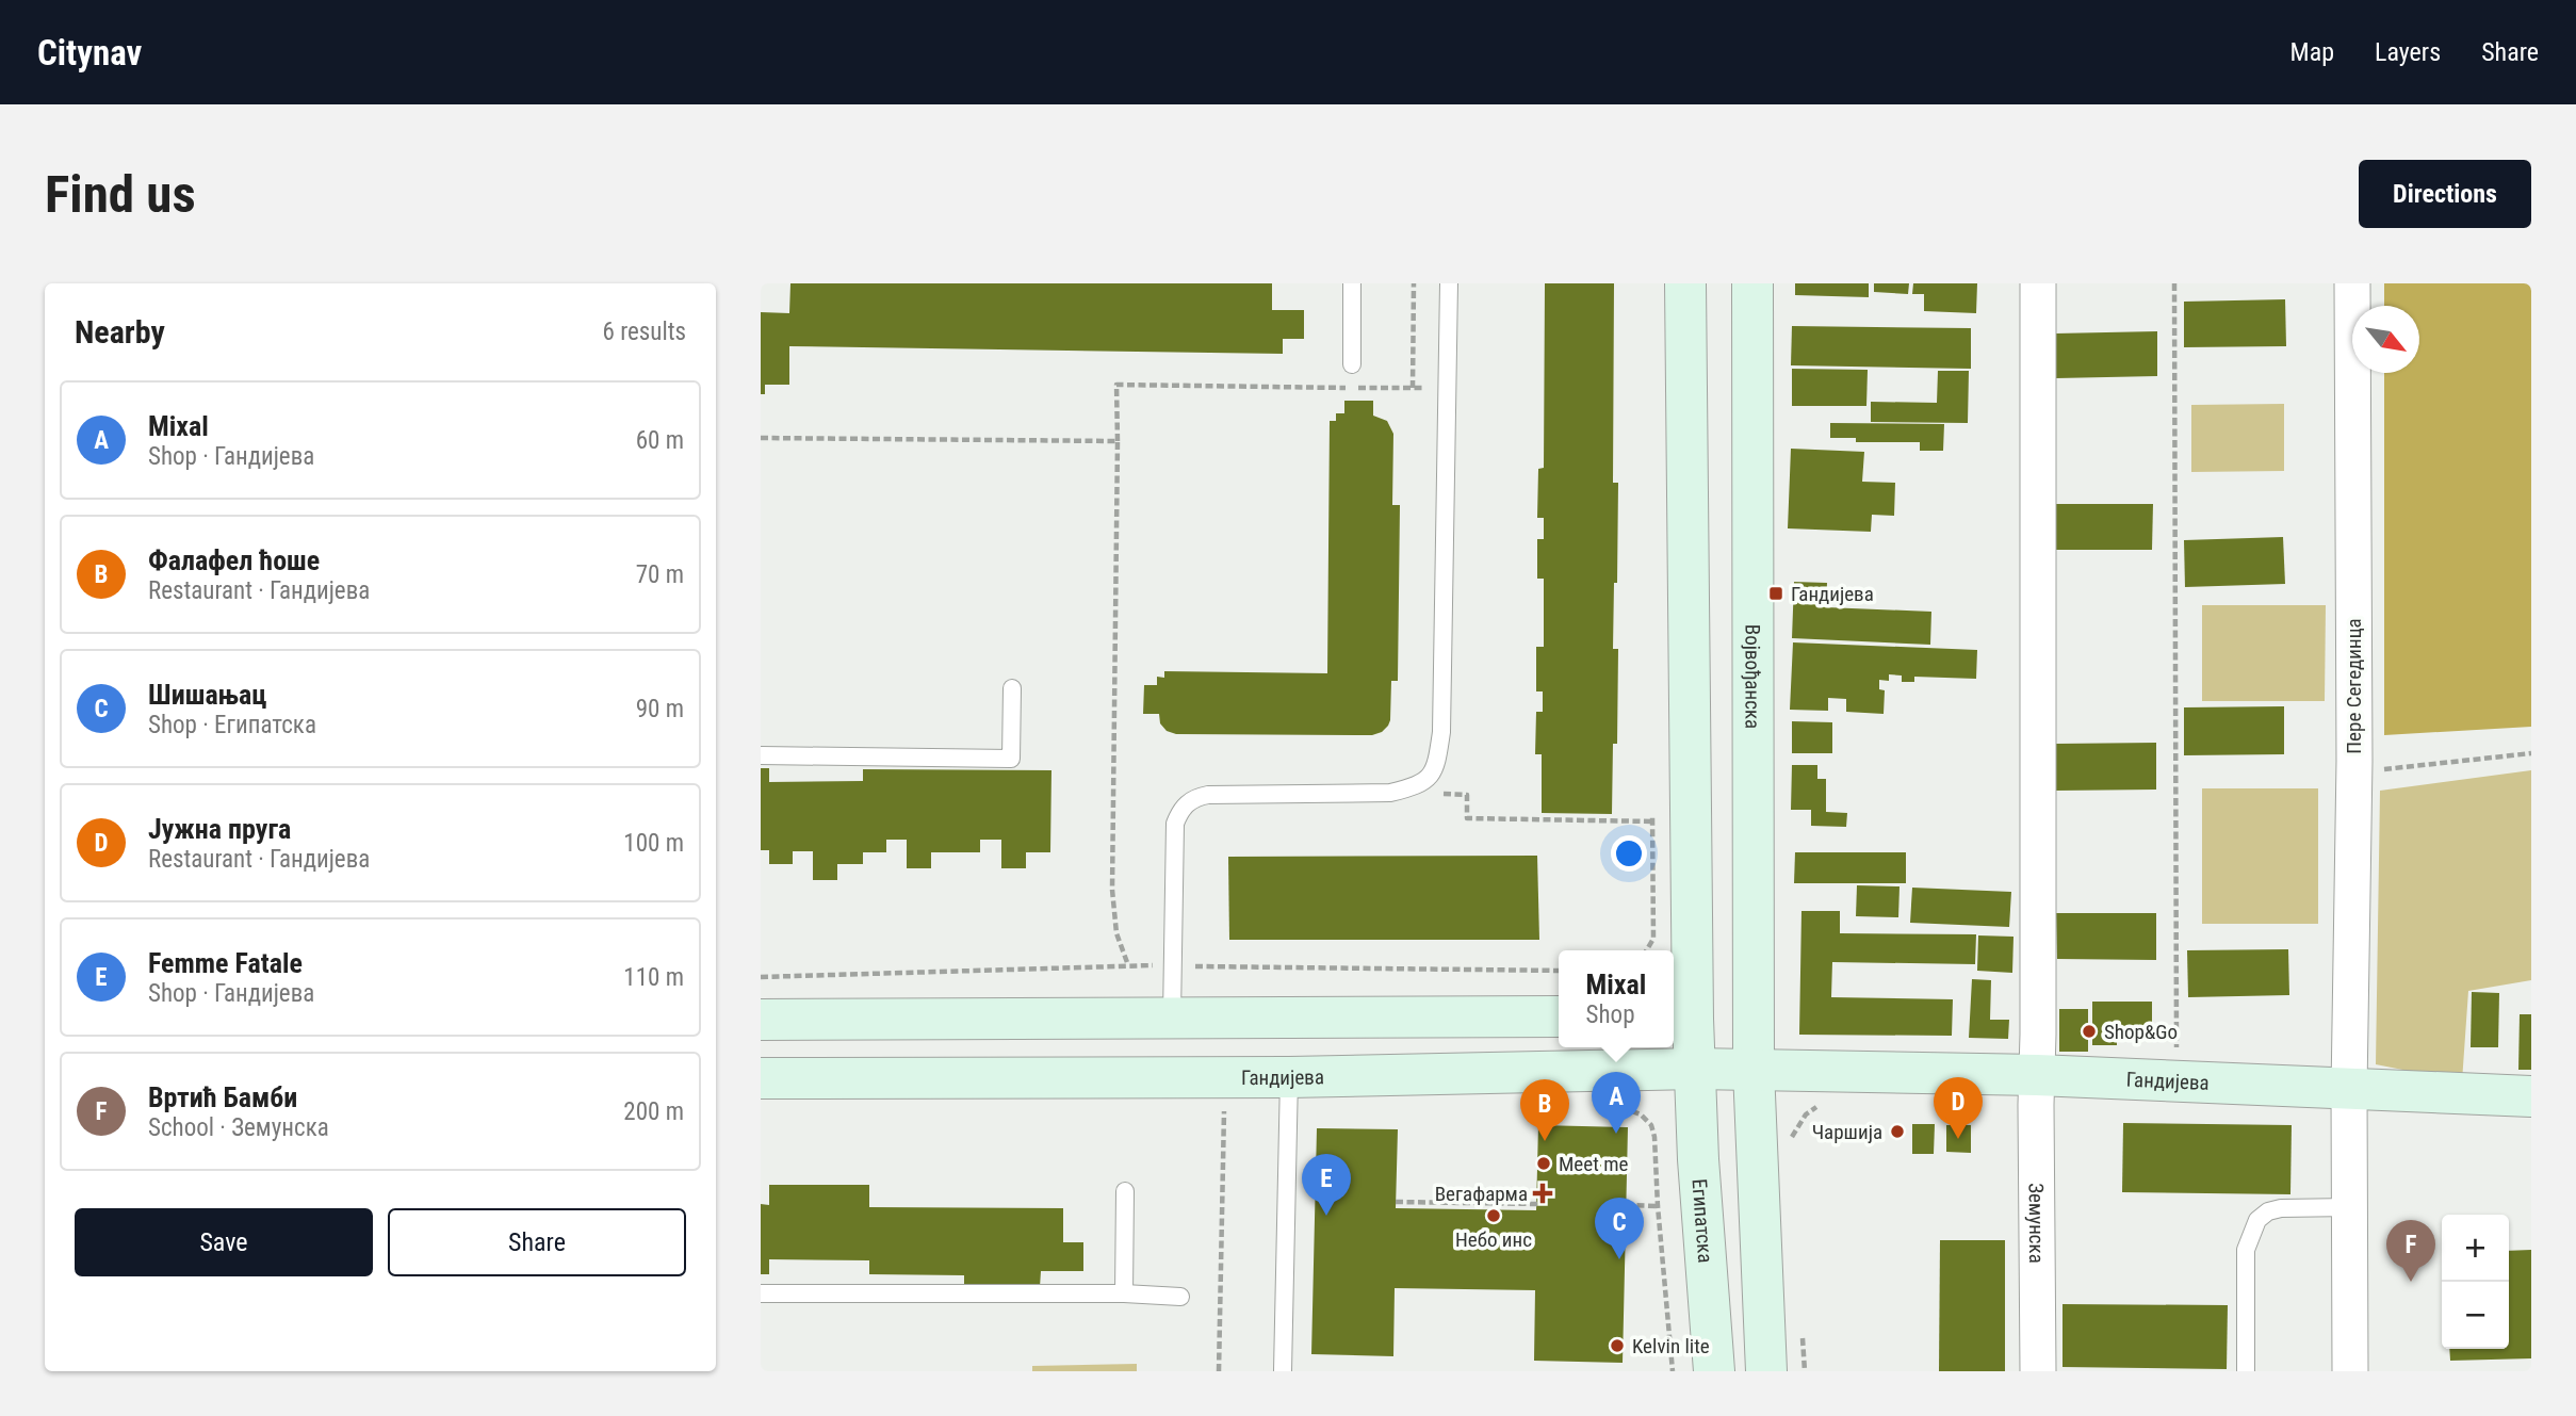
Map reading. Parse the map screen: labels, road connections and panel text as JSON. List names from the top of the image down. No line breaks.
{"streets":{"main road":["Војвођанска","Гандијева","Египатска"],"street":["Пере Сегединца","Земунска"]},"crossings":[["Војвођанска","Гандијева"],["Пере Сегединца","Гандијева"],["Гандијева","Египатска"],["Гандијева","Земунска"]],"places":{"transit":["Гандијева"],"other":["Shop&Go","Чаршија","Meet me","Небо инс","Kelvin lite"],"health":["Вегафарма"]},"north":"bottom right","page":{"header":"Citynav","nav":["Map","Layers","Share"],"buttons":["Directions",["Save","Share"]],"title":"Find us","heading":["Nearby","6 results"],"list":[{"mark":"A","name":"Mixal","note":"Shop · Гандијева","value":"60 m"},{"mark":"B","name":"Фалафел ћоше","note":"Restaurant · Гандијева","value":"70 m"},{"mark":"C","name":"Шишањац","note":"Shop · Египатска","value":"90 m"},{"mark":"D","name":"Јужна пруга","note":"Restaurant · Гандијева","value":"100 m"},{"mark":"E","name":"Femme Fatale","note":"Shop · Гандијева","value":"110 m"},{"mark":"F","name":"Вртић Бамби","note":"School · Земунска","value":"200 m"}],"popup":["Mixal","Shop"],"pins":["A","D","B","E","C","F"],"map_buttons":["+","−"]}}
